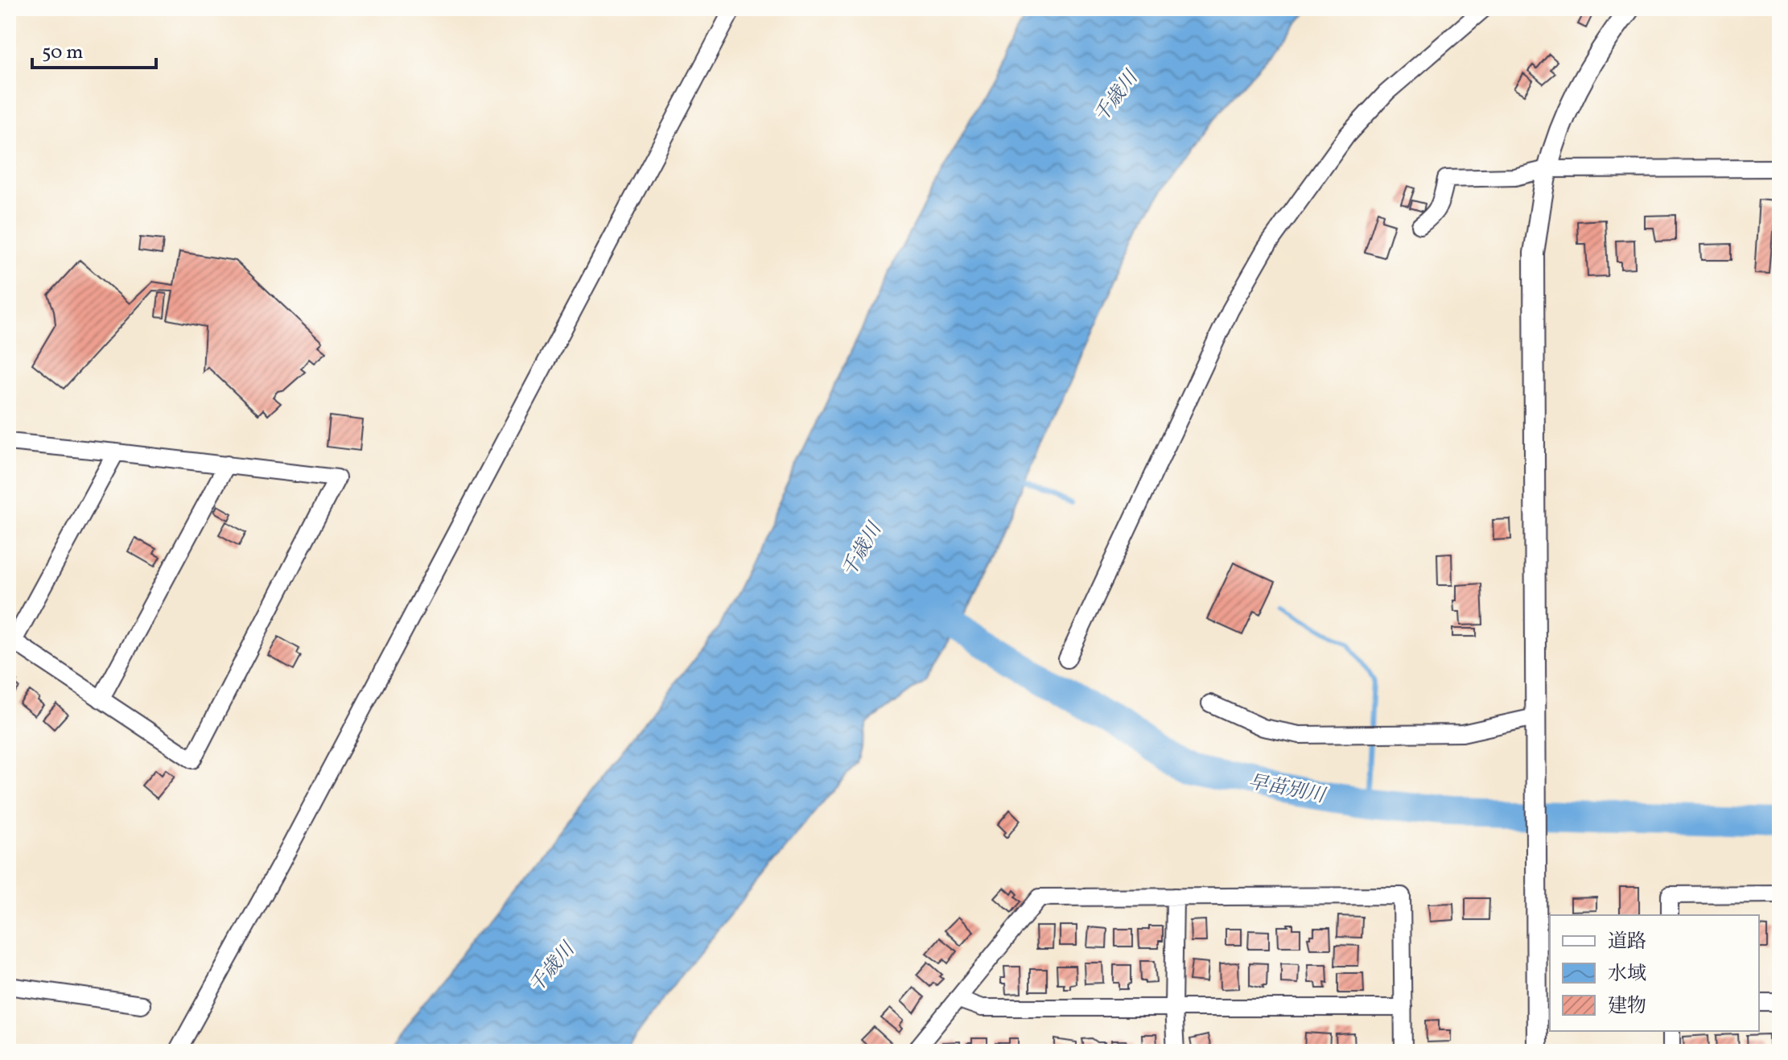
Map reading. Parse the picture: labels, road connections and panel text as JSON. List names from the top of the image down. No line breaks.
{"water":["千歳川","早苗別川"],"legend":["道路","水域","建物"],"scale_bar":"50 m"}
